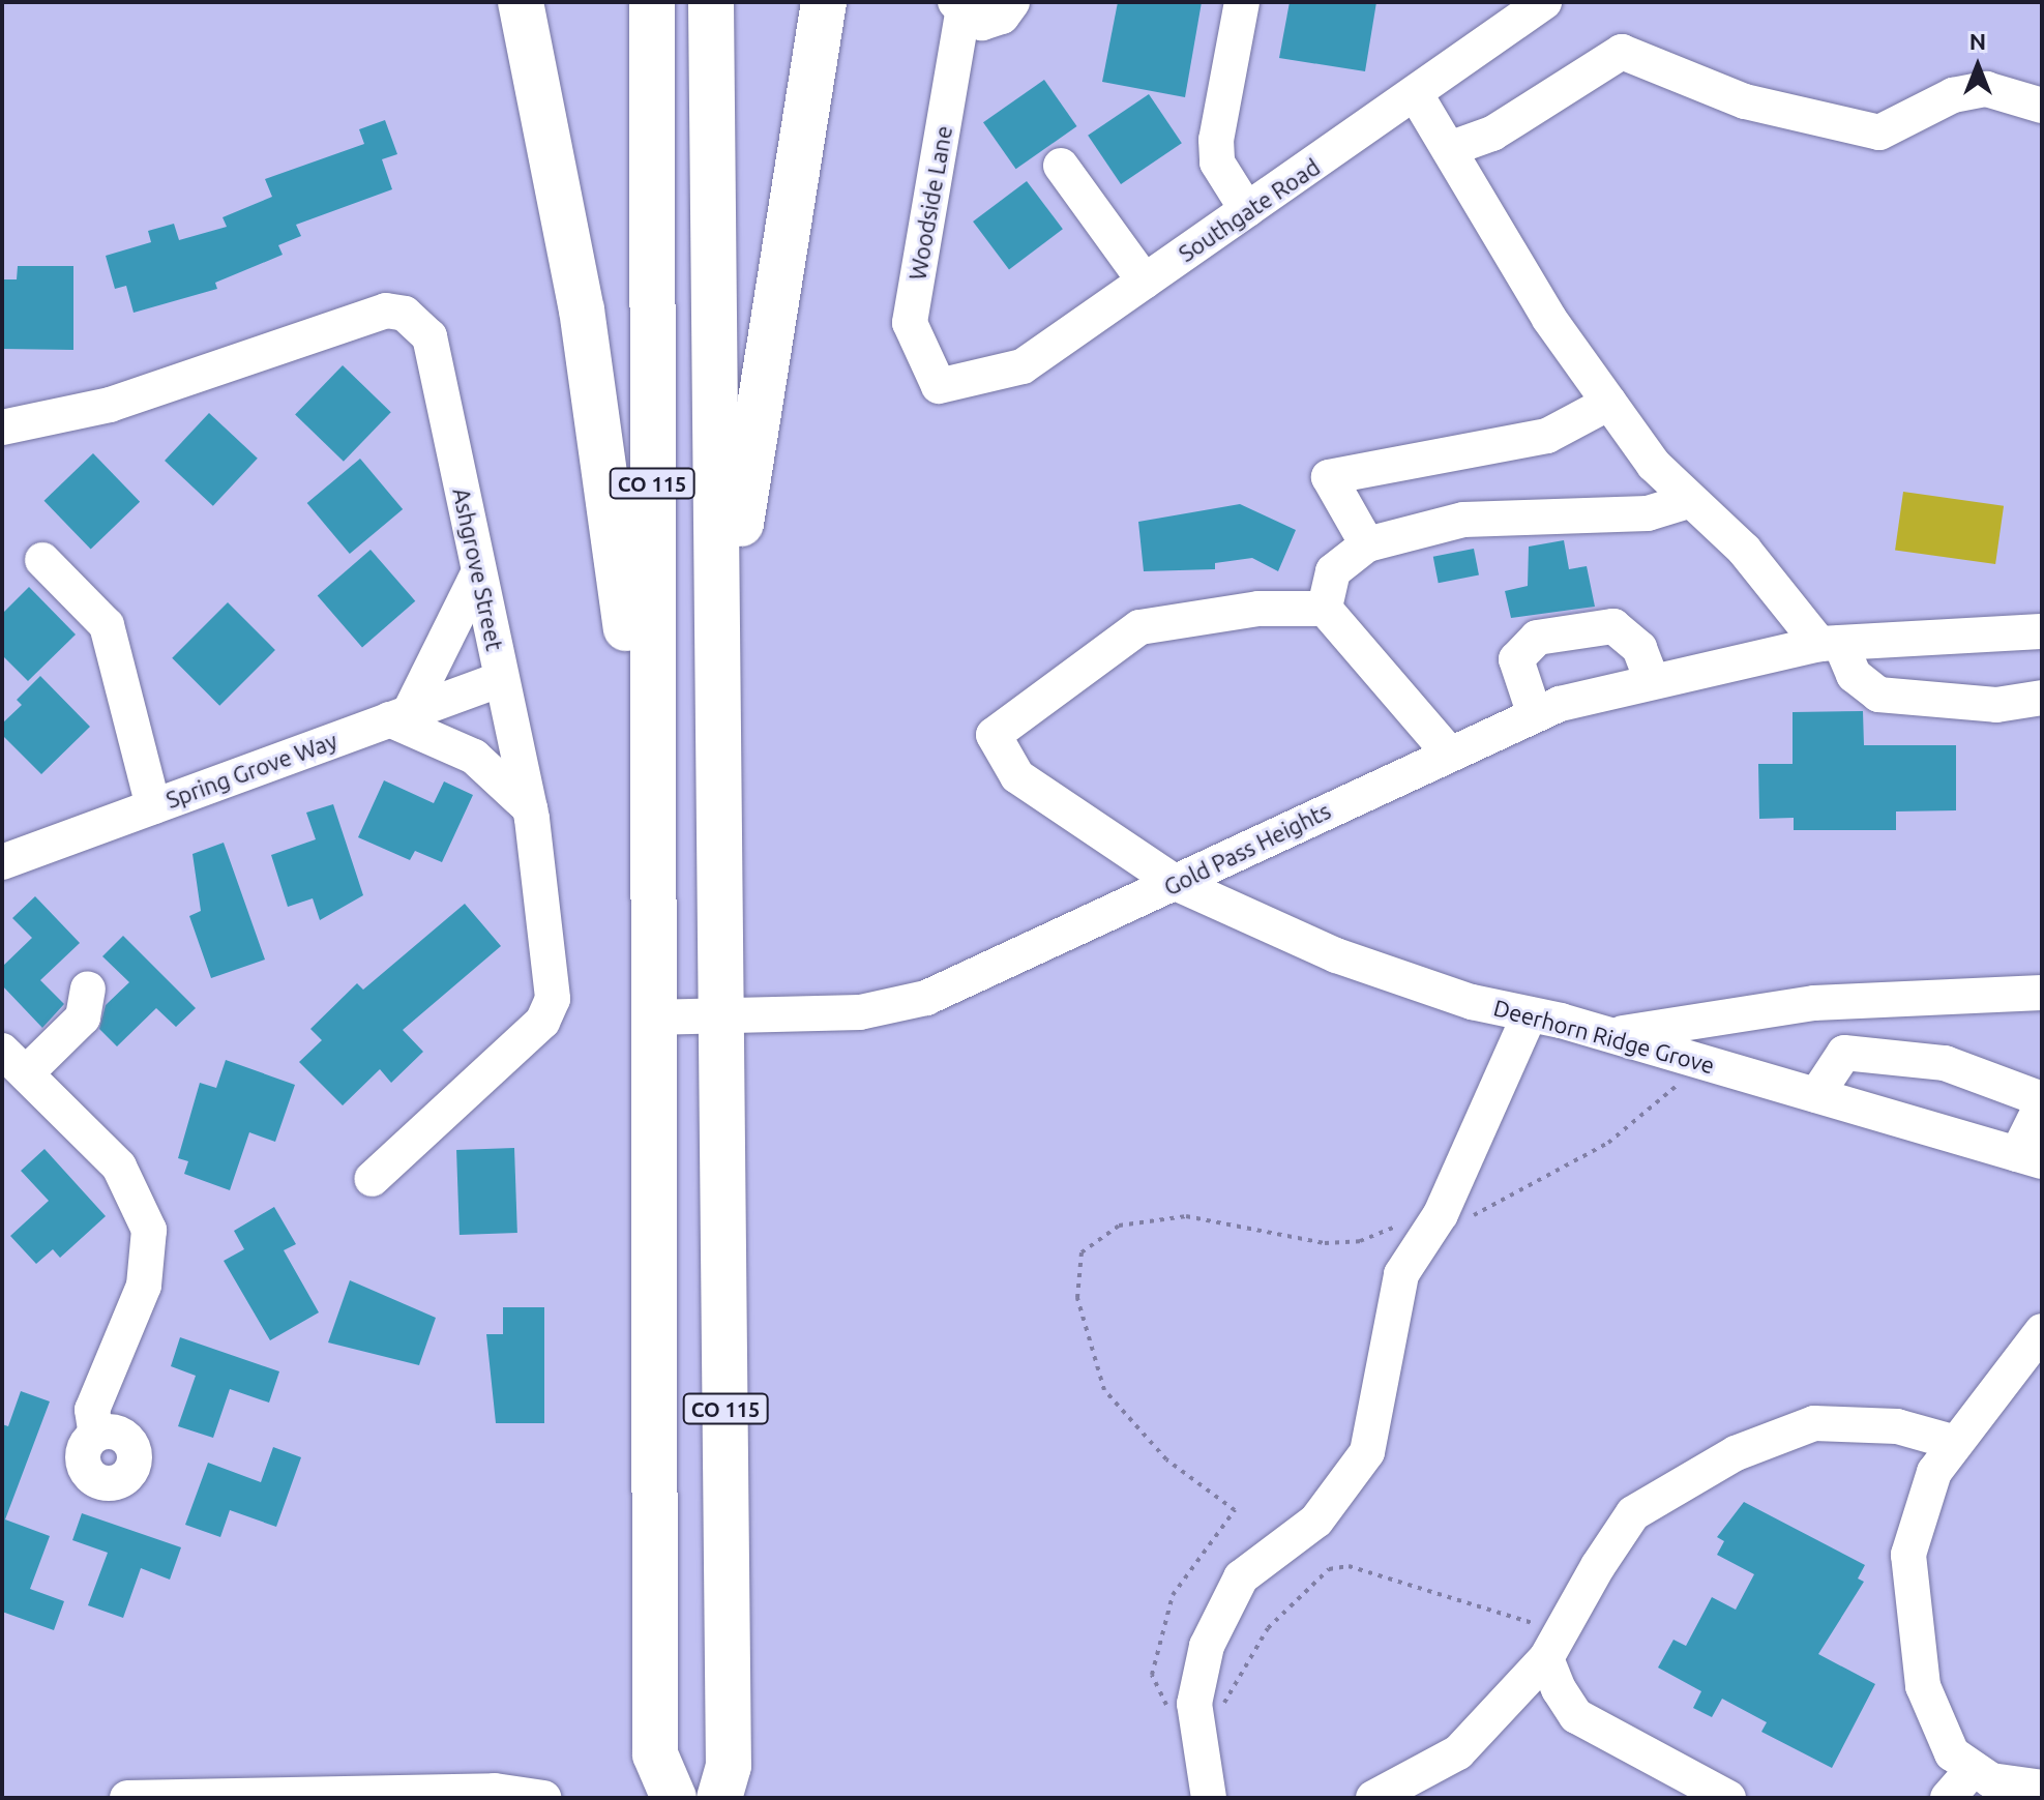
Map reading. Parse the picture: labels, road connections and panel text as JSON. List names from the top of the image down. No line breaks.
{"streets":{"highway":["CO 115"],"street":["Woodside Lane","Southgate Road","Ashgrove Street","Spring Grove Way","Gold Pass Heights","Deerhorn Ridge Grove"]},"crossings":[["Woodside Lane","Southgate Road"],["CO 115","Gold Pass Heights"],["Ashgrove Street","Spring Grove Way"],["Gold Pass Heights","Deerhorn Ridge Grove"]],"north":"top"}
